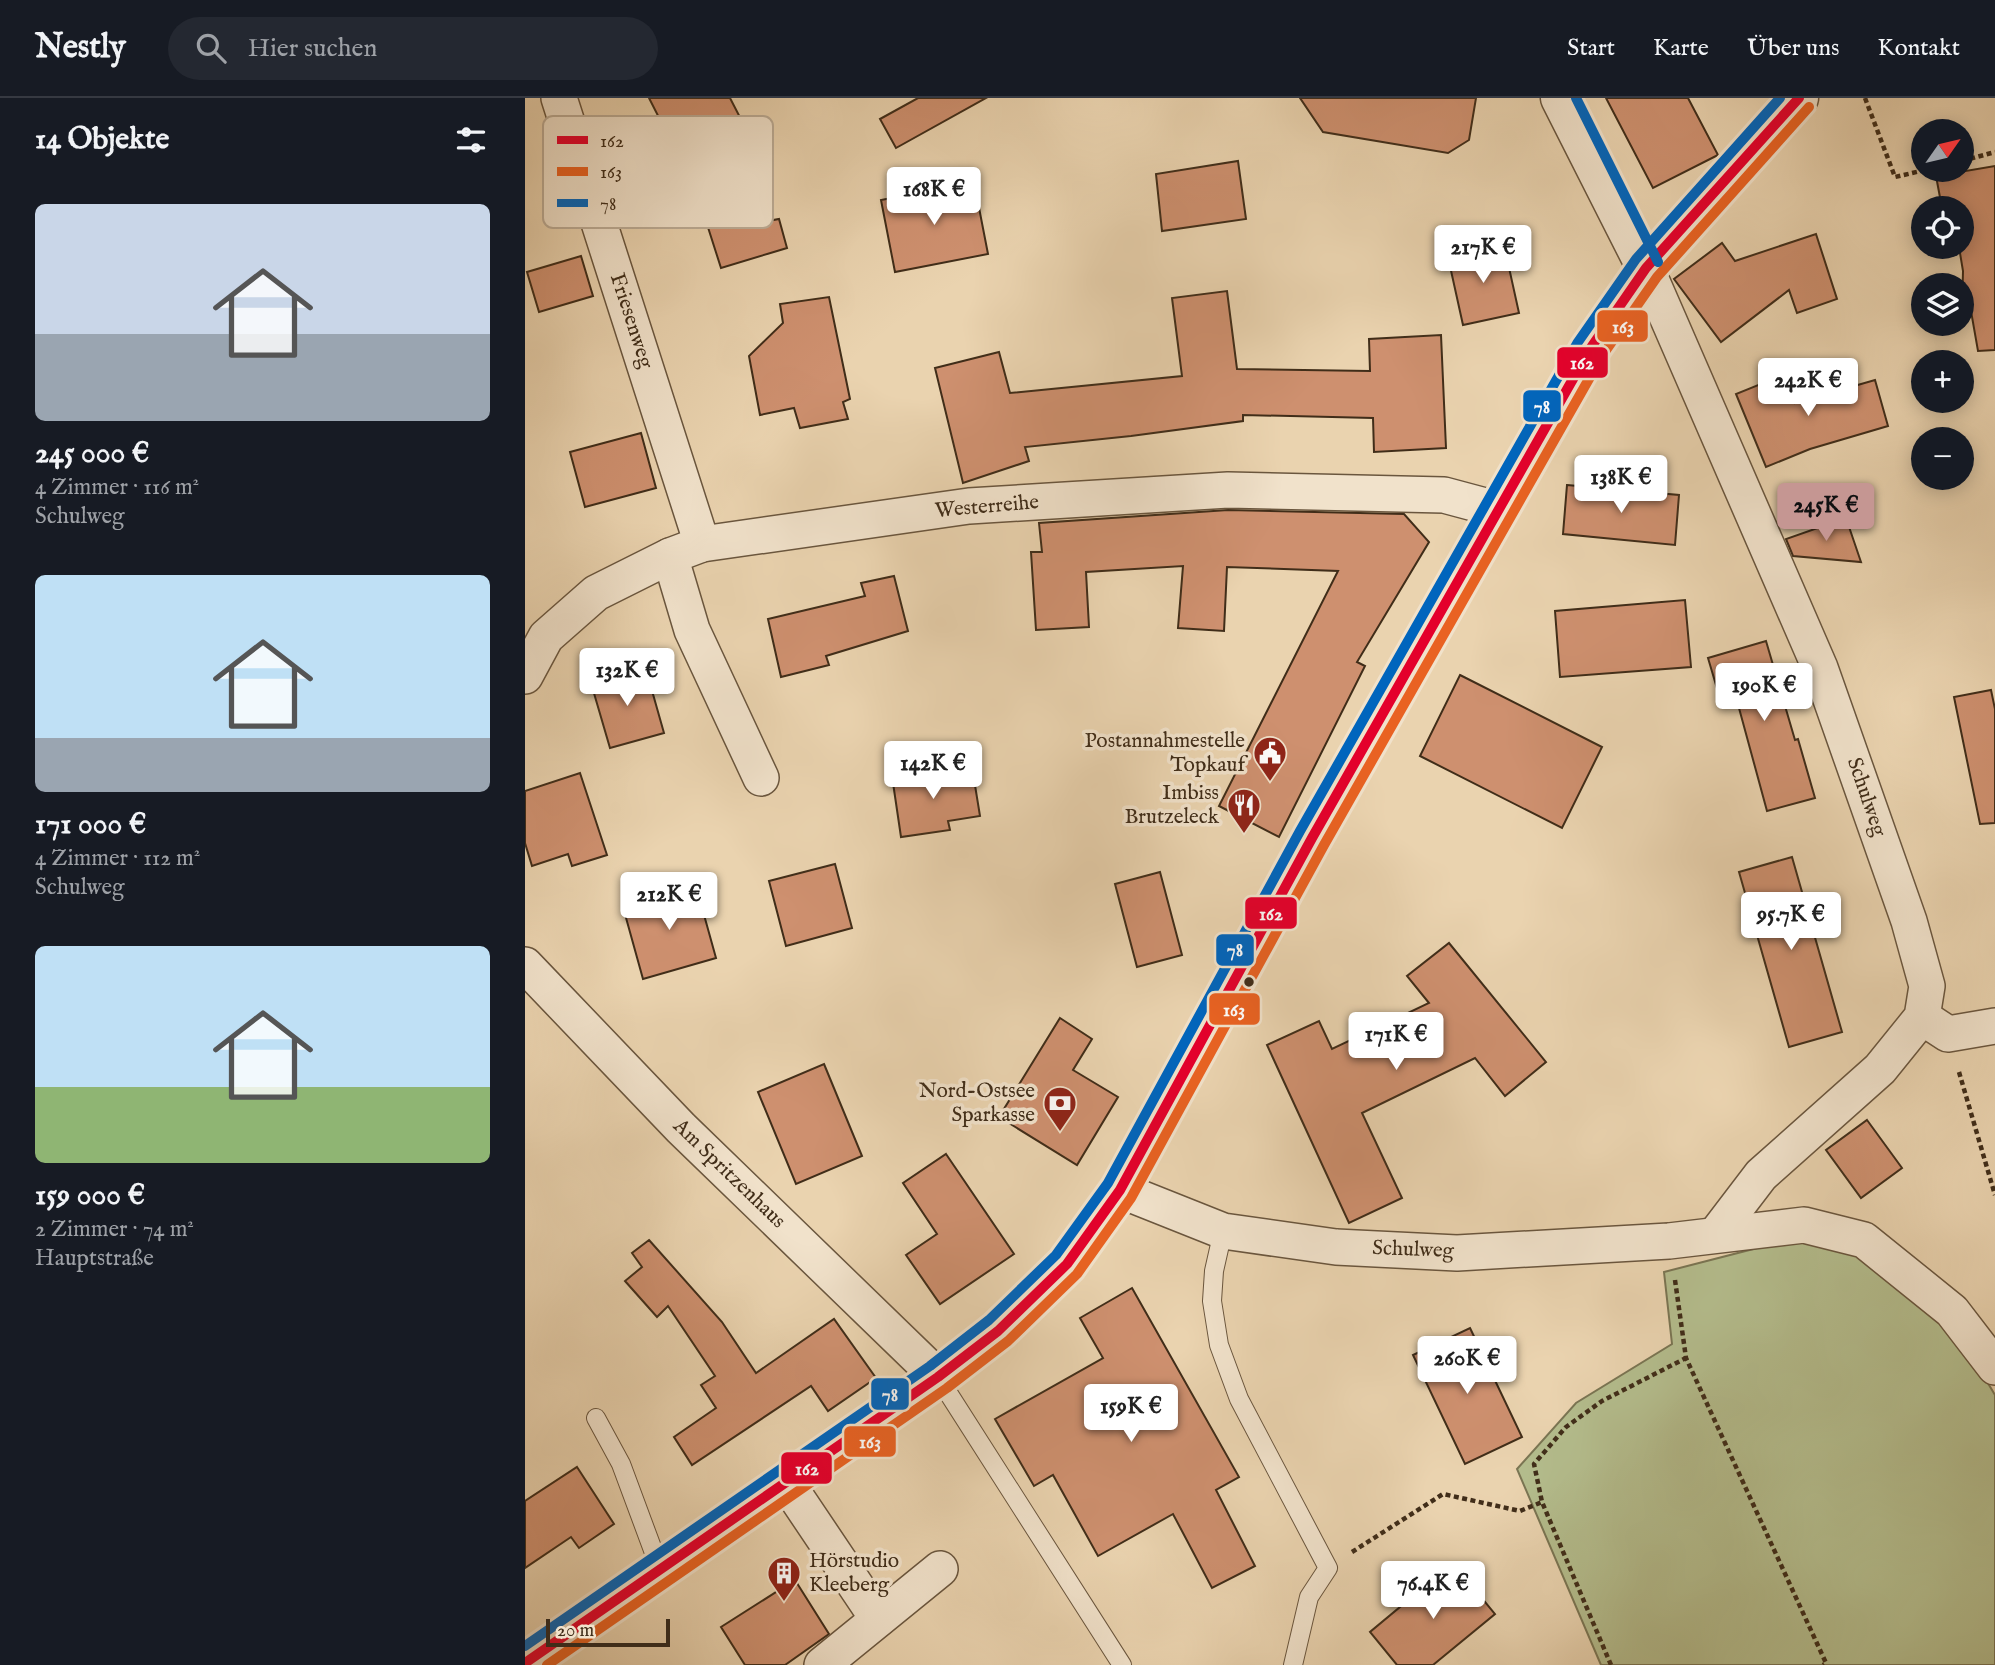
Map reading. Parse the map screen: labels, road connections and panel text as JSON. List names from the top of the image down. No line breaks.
{"streets":{"street":["Friesenweg","Westerreihe","Schulweg","Am Spritzenhaus"]},"crossings":[["Friesenweg","Westerreihe"]],"places":{"public building":["Postannahmestelle Topkauf"],"restaurant":["Imbiss Brutzeleck"],"bank":["Nord-Ostsee Sparkasse"],"building":["Hörstudio Kleeberg"]},"lines":["transit line 162","transit line 78","transit line 163"],"legend":["162","163","78"],"scale_bar":"20 m","north":"top right","page":{"header":"Nestly","search":"Hier suchen","nav":["Start","Karte","Über uns","Kontakt"],"heading":"14 Objekte","map_buttons":["+","−"],"price":["168K €","217K €","242K €","138K €","245K €","132K €","190K €","142K €","212K €","95.7K €","171K €","260K €","159K €","76.4K €"],"list":[{"name":"245 000 €","note":"4 Zimmer · 116 m² · Schulweg"},{"name":"171 000 €","note":"4 Zimmer · 112 m² · Schulweg"},{"name":"159 000 €","note":"2 Zimmer · 74 m² · Hauptstraße"}],"scale":"20 m"}}
